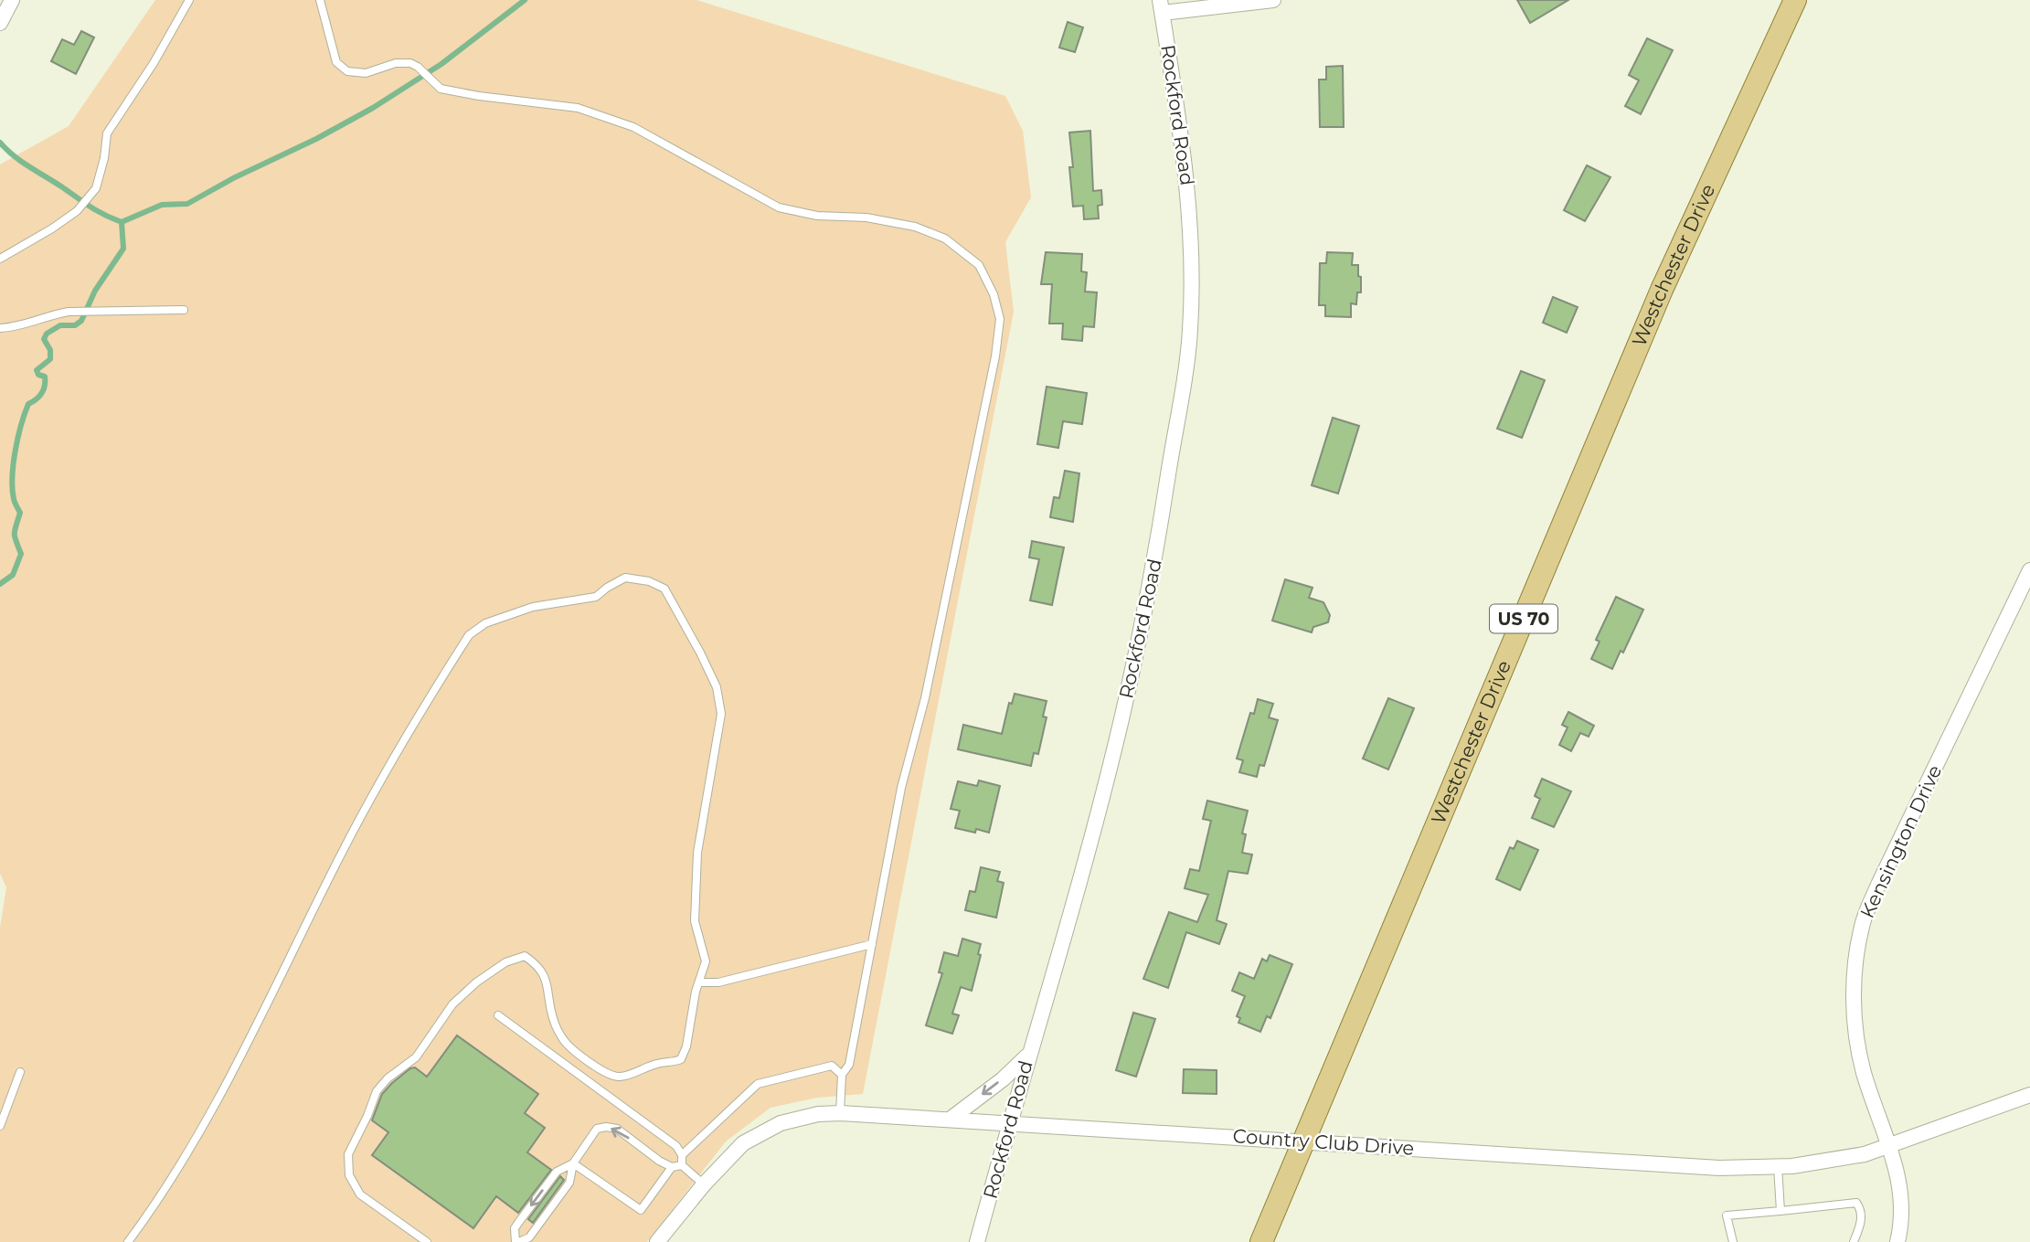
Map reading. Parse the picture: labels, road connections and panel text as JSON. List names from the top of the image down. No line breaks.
{"streets":{"main road":["Westchester Drive","US 70"],"street":["Rockford Road","Kensington Drive","Country Club Drive"]},"crossings":[["Rockford Road","Country Club Drive"],["Westchester Drive","Country Club Drive"],["Kensington Drive","Country Club Drive"]]}
